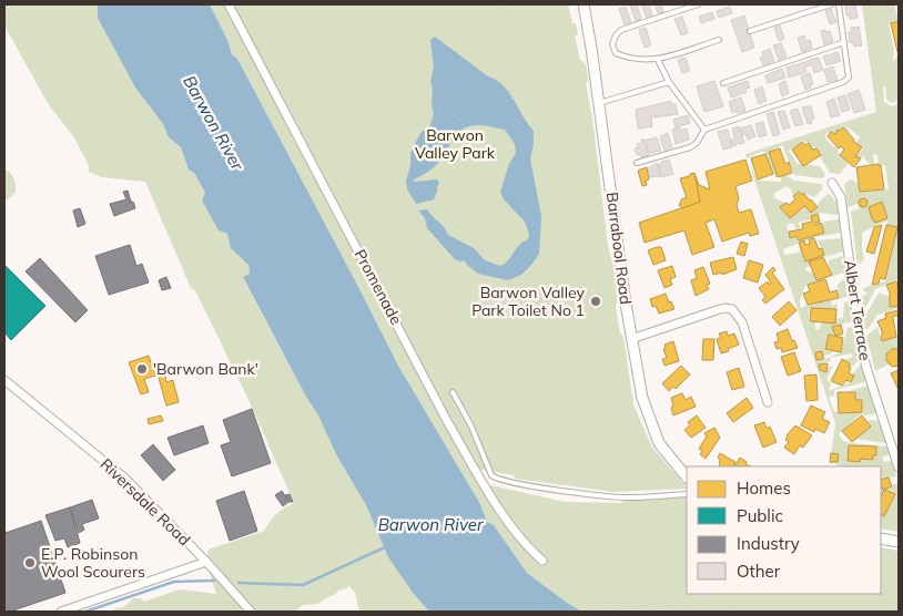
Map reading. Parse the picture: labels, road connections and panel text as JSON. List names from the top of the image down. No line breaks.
{"streets":{"street":["Barrabool Road","Promenade","Albert Terrace","Riversdale Road"]},"water":["Barwon River"],"parks":["Barwon Valley Park"],"places":["Barwon Valley Park Toilet No 1","'Barwon Bank'","E.P. Robinson Wool Scourers"],"legend":["Homes","Public","Industry","Other"]}
